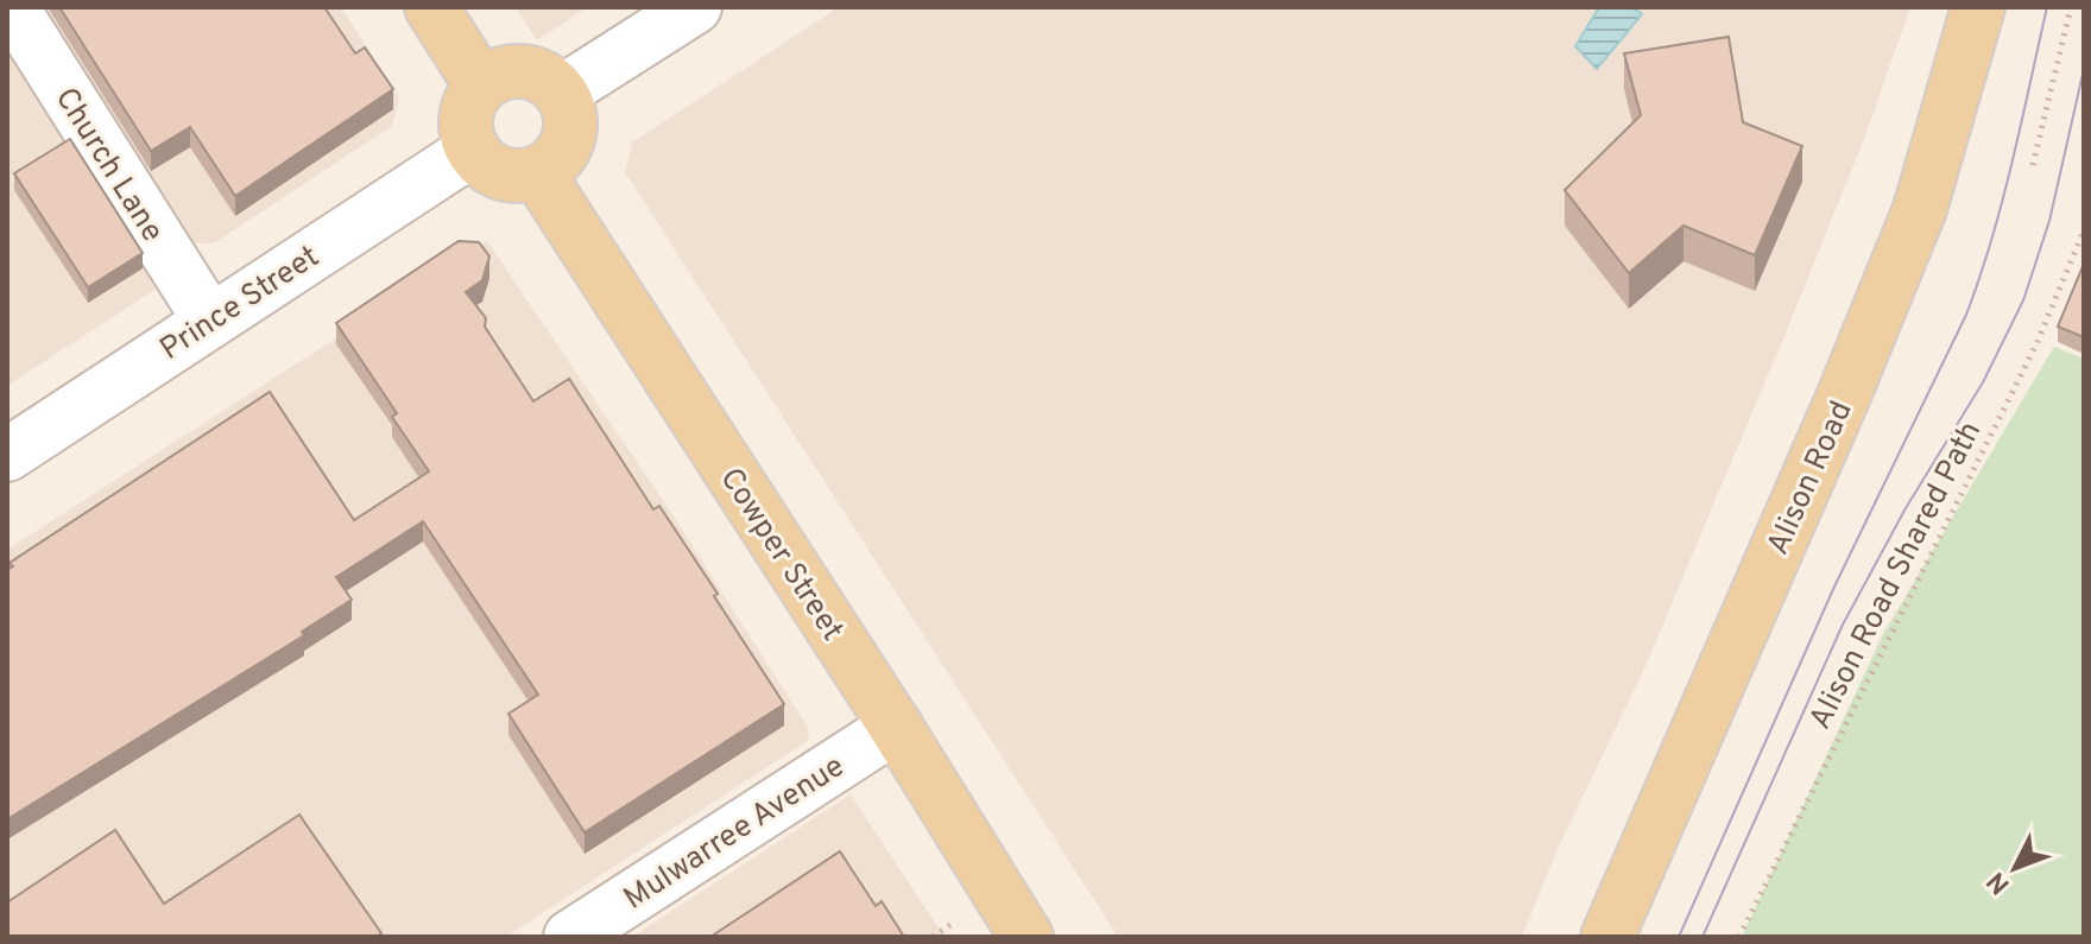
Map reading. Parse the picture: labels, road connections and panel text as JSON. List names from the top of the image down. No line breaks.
{"streets":{"main road":["Alison Road","Cowper Street"],"street":["Church Lane","Prince Street","Mulwarree Avenue"],"path":["Alison Road Shared Path"]},"crossings":[["Church Lane","Prince Street"],["Prince Street","Cowper Street"],["Cowper Street","Mulwarree Avenue"]],"north":"bottom left"}
